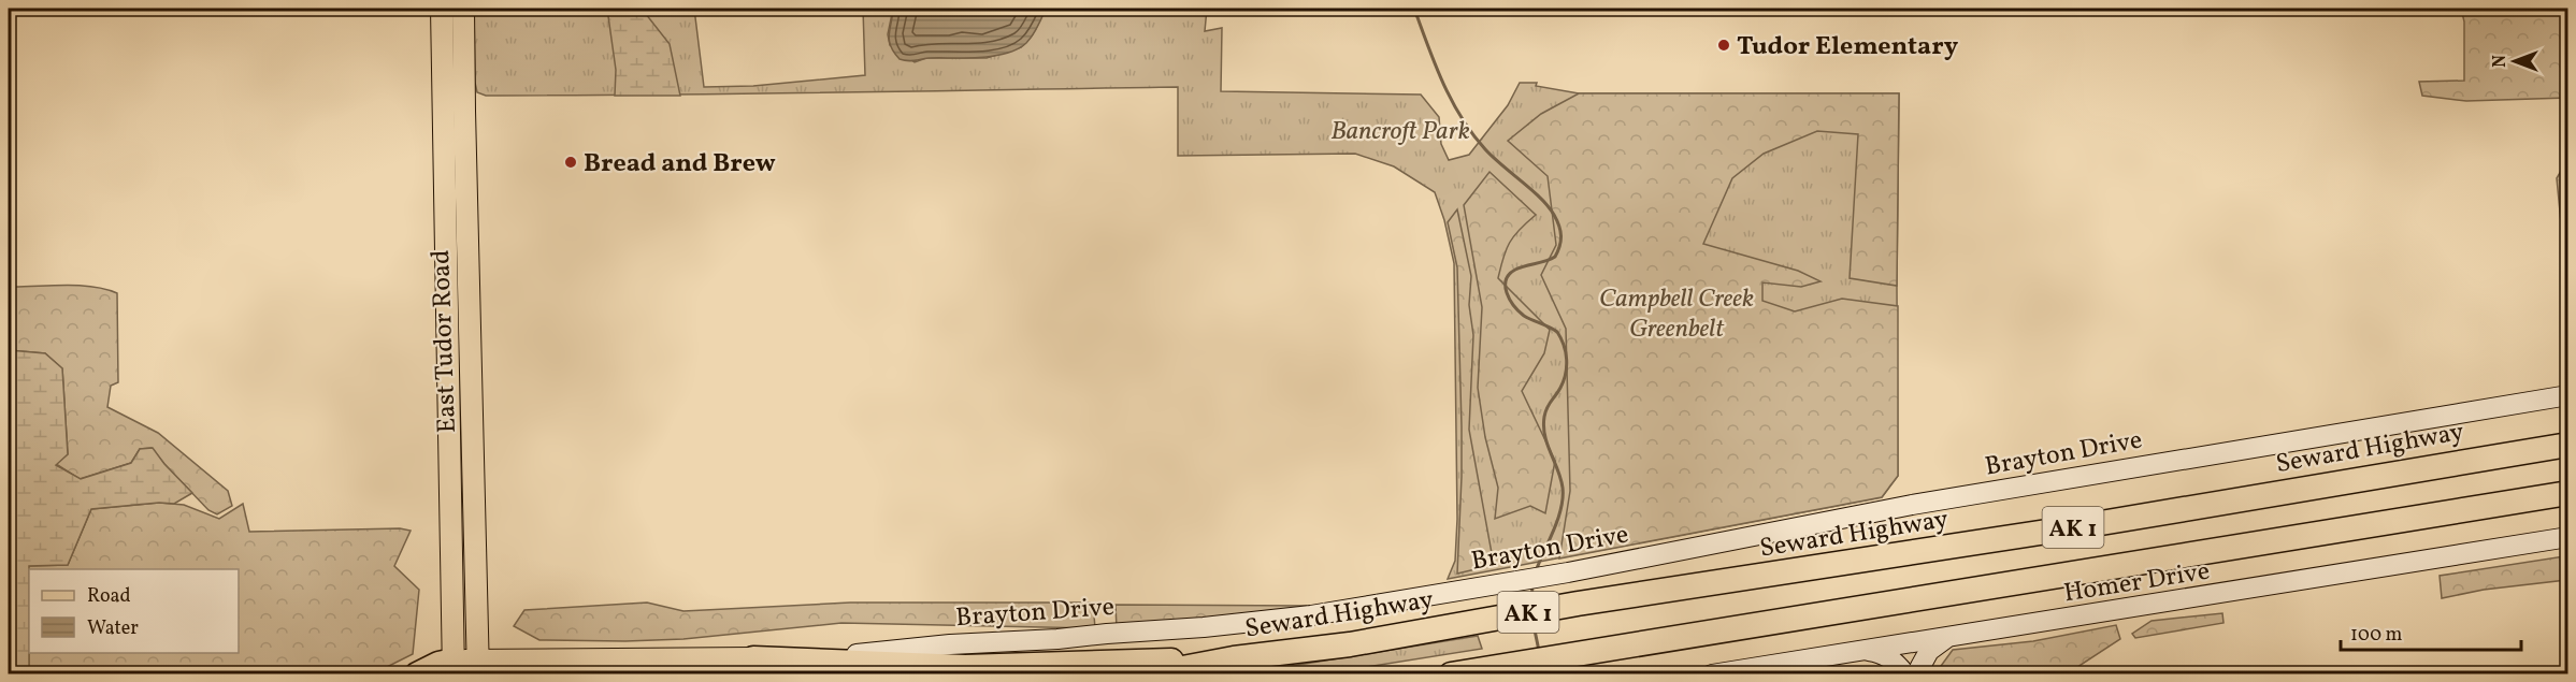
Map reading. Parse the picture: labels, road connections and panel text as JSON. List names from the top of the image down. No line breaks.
{"streets":{"highway":["Seward Highway","AK 1"],"main road":["East Tudor Road","Brayton Drive","Homer Drive"]},"crossings":[["East Tudor Road","Brayton Drive"]],"parks":["Bancroft Park","Campbell Creek Greenbelt"],"places":["Tudor Elementary","Bread and Brew"],"legend":["Road","Water"],"scale_bar":"100 m","north":"left"}
